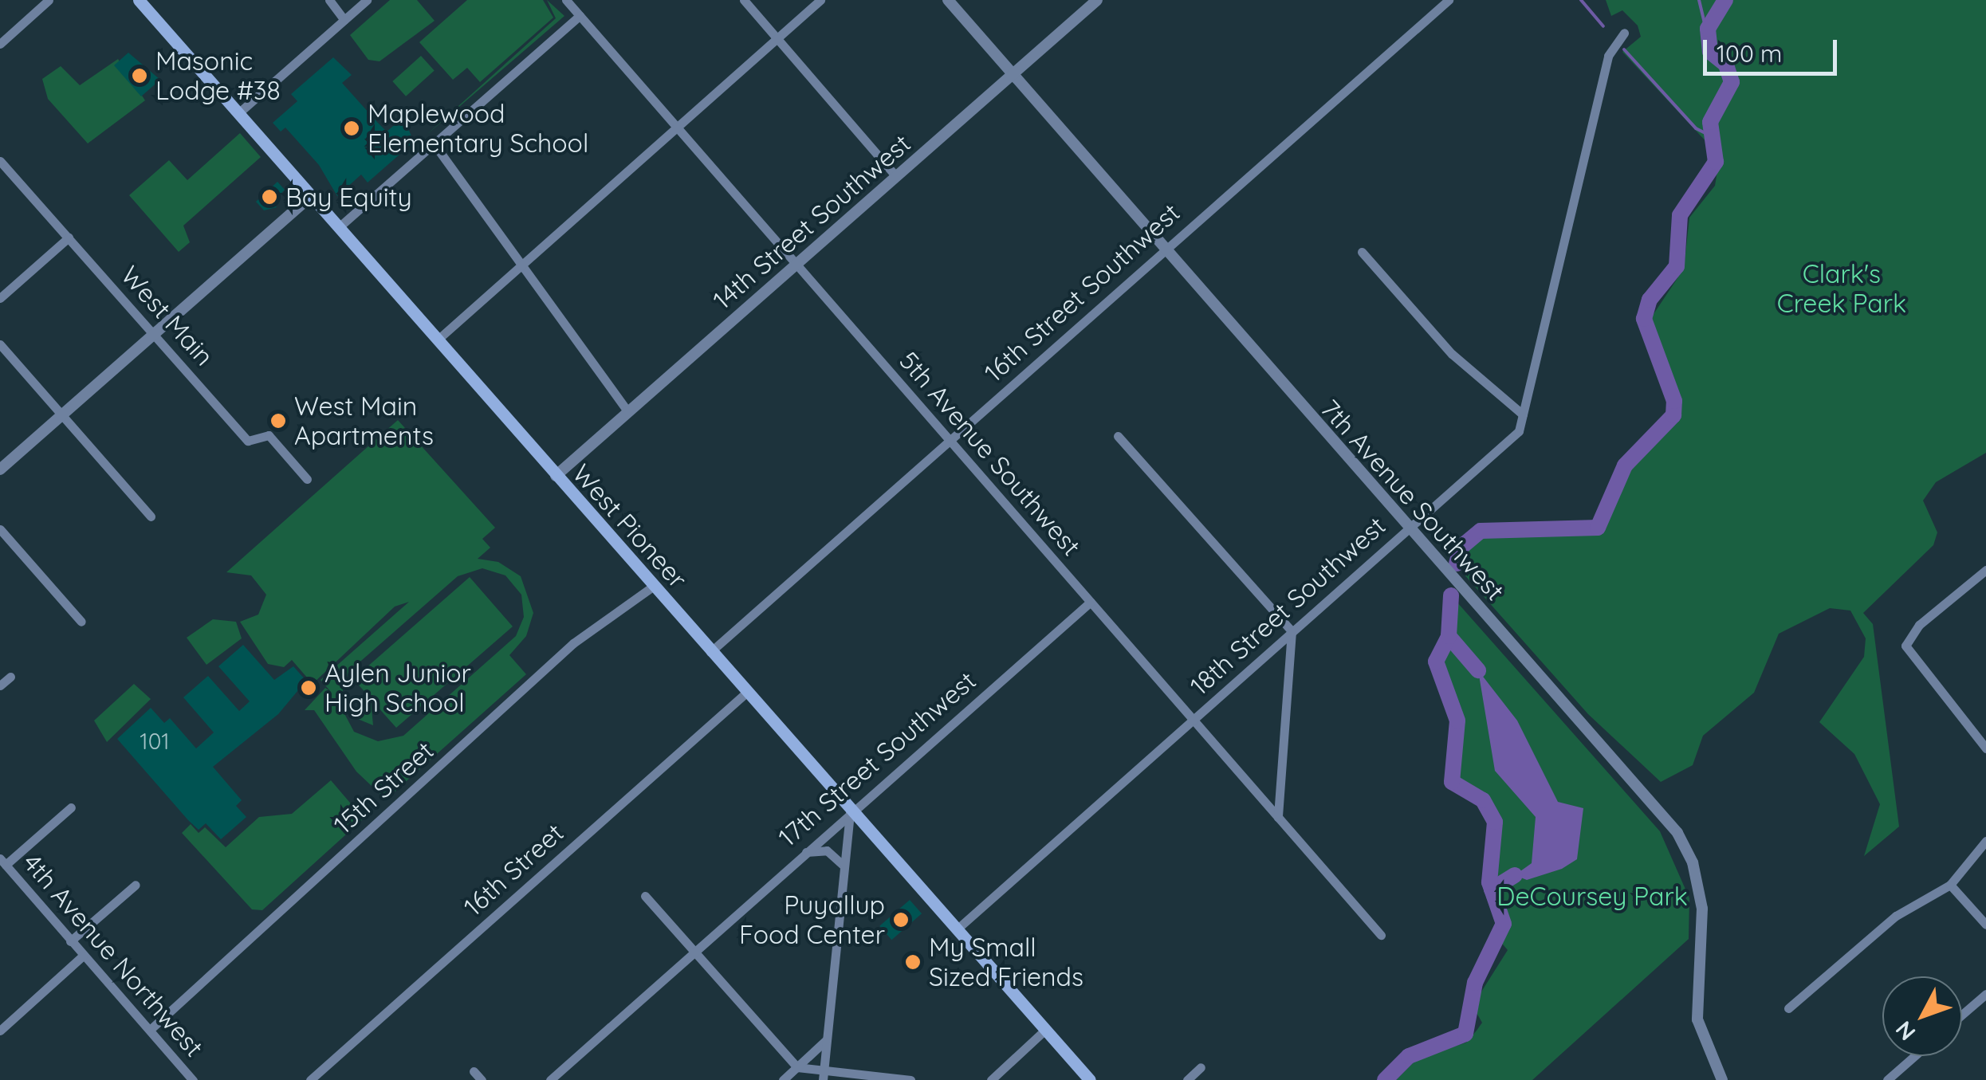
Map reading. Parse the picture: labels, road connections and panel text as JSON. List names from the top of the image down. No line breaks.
{"streets":{"main road":["West Pioneer"],"street":["14th Street Southwest","16th Street Southwest","West Main","5th Avenue Southwest","7th Avenue Southwest","18th Street Southwest","17th Street Southwest","15th Street","16th Street","4th Avenue Northwest"]},"crossings":[["14th Street Southwest","5th Avenue Southwest"],["14th Street Southwest","7th Avenue Southwest"],["14th Street Southwest","West Pioneer"],["16th Street Southwest","5th Avenue Southwest"],["16th Street Southwest","7th Avenue Southwest"],["16th Street Southwest","West Pioneer"],["5th Avenue Southwest","18th Street Southwest"],["5th Avenue Southwest","17th Street Southwest"],["7th Avenue Southwest","18th Street Southwest"],["West Pioneer","18th Street Southwest"],["West Pioneer","17th Street Southwest"],["West Pioneer","15th Street"],["West Pioneer","16th Street"],["15th Street","4th Avenue Northwest"]],"parks":["Clark's Creek Park","DeCoursey Park"],"places":["Masonic Lodge #38","Maplewood Elementary School","Bay Equity","West Main Apartments","Aylen Junior High School","Puyallup Food Center","My Small Sized Friends"],"house_numbers":["101"],"scale_bar":"100 m","north":"bottom left"}
